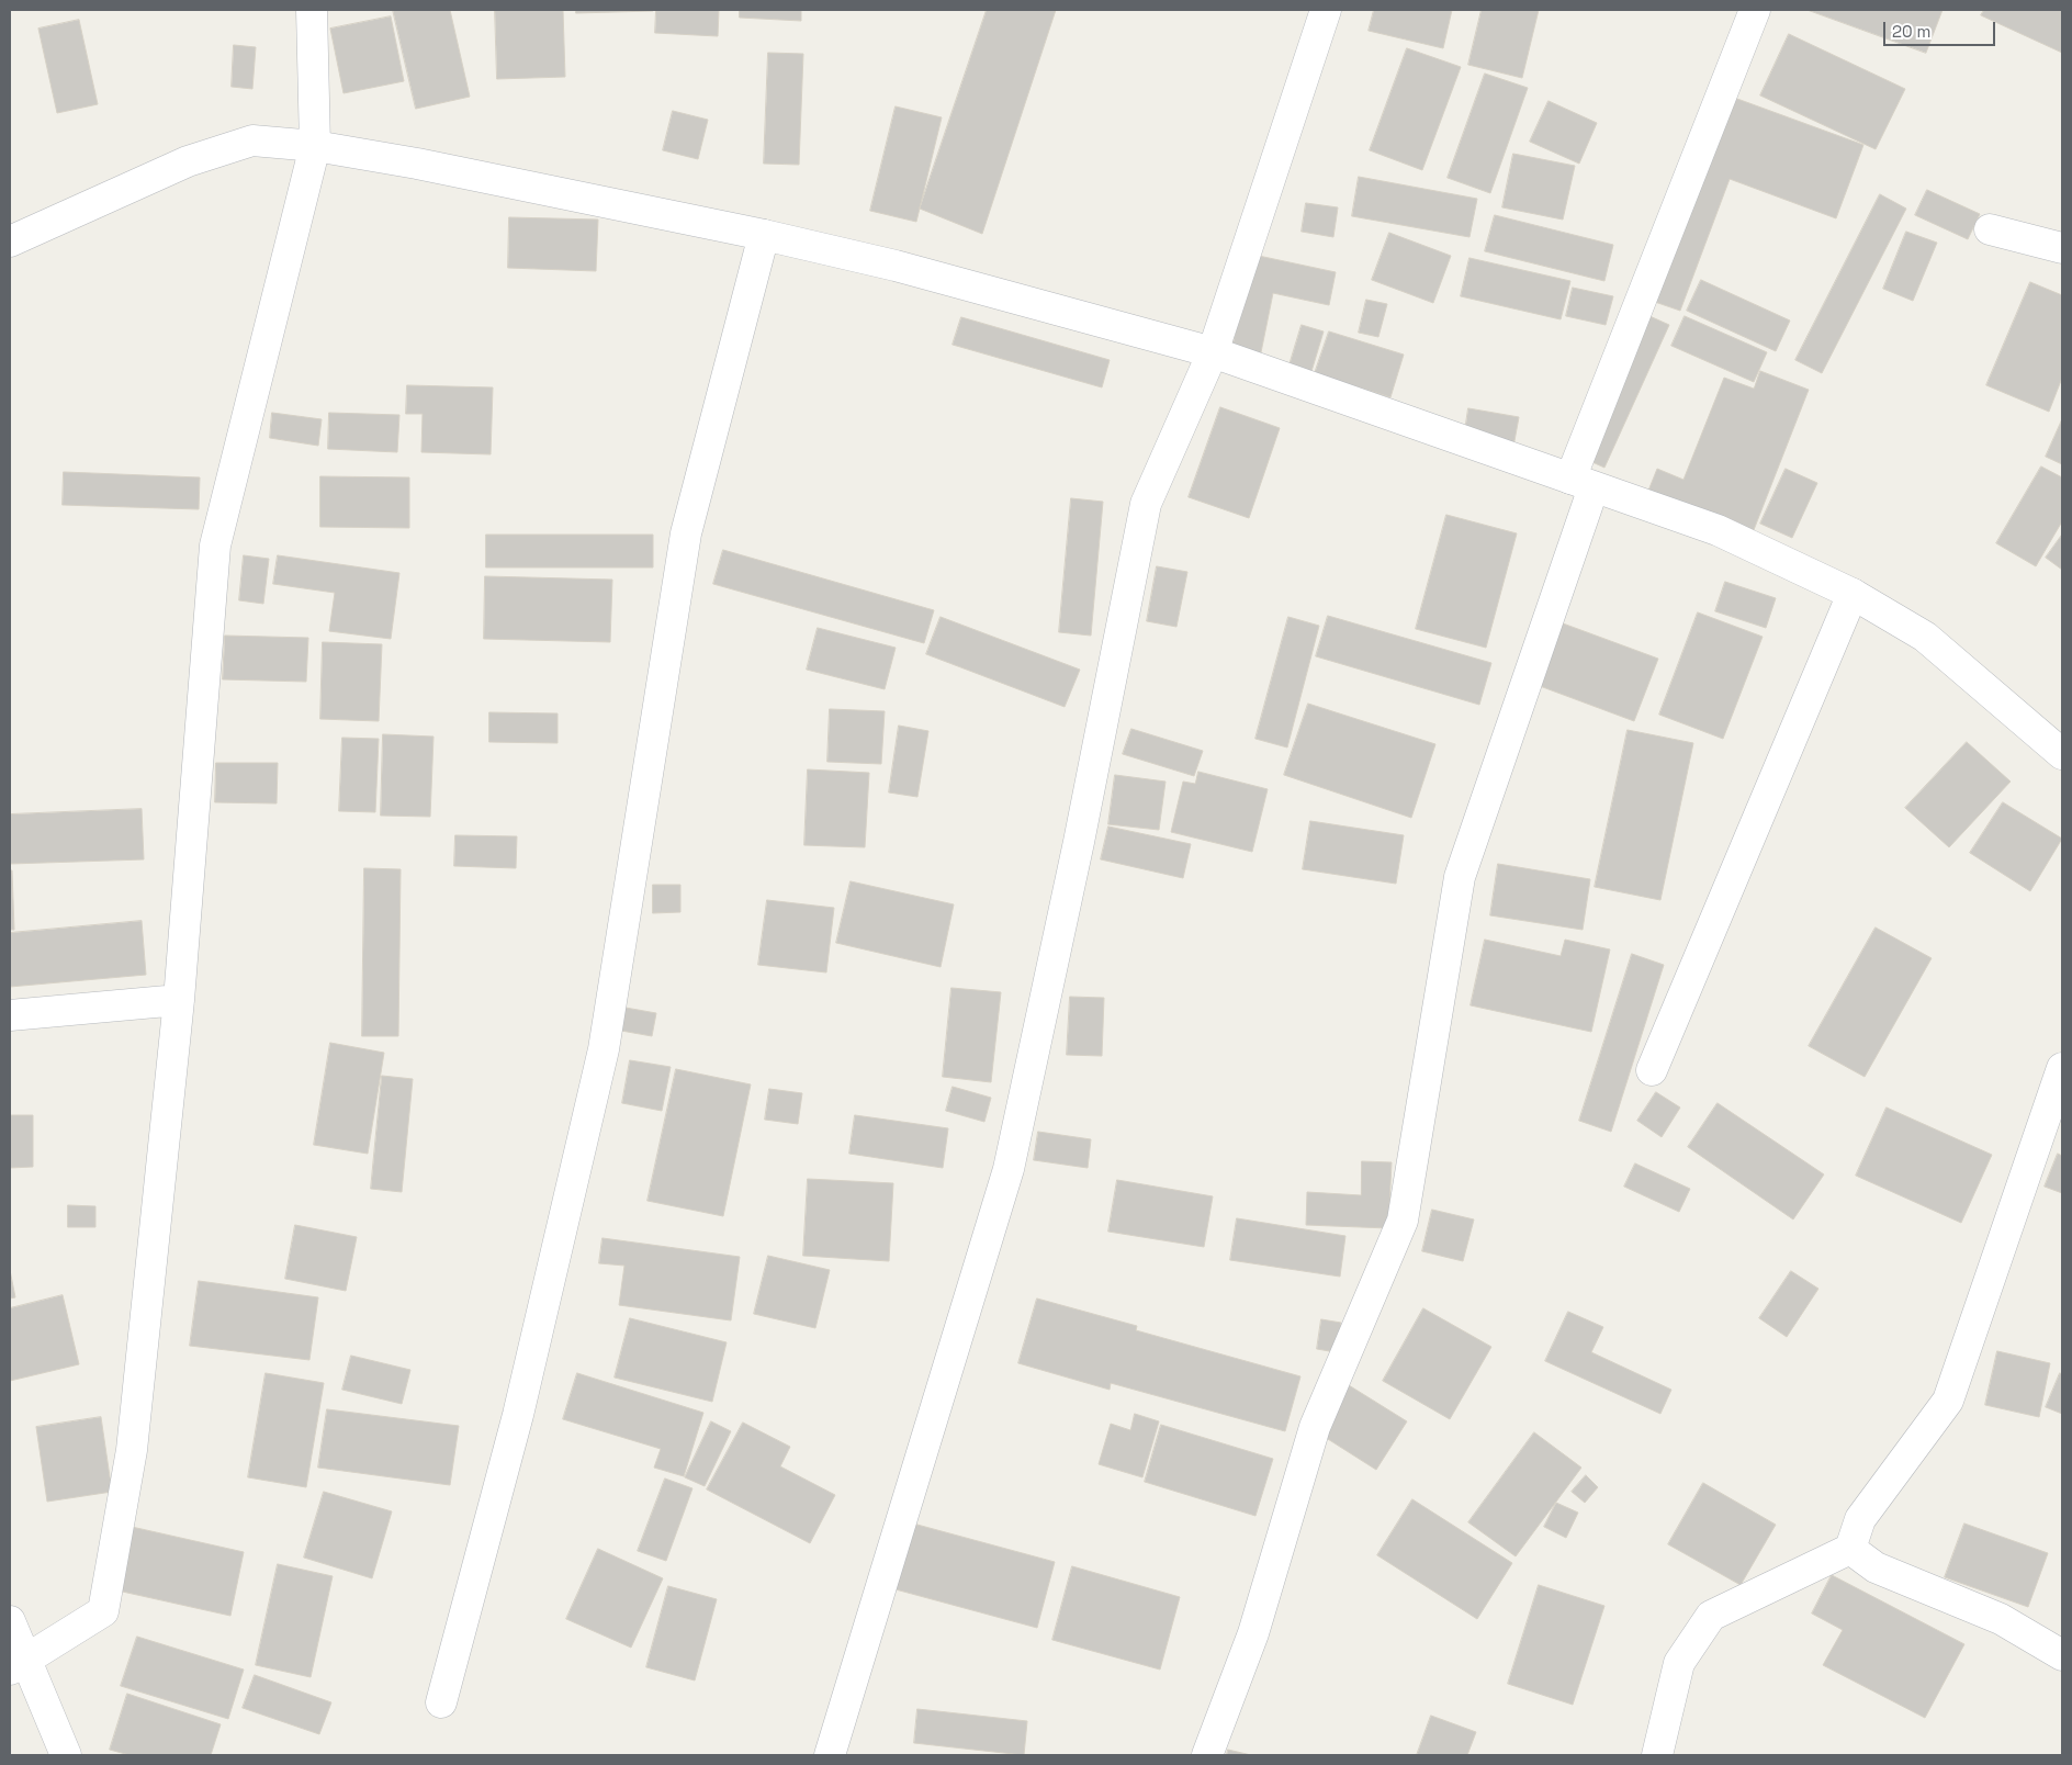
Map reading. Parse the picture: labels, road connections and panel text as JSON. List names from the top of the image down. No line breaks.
{"scale_bar":"20 m"}
